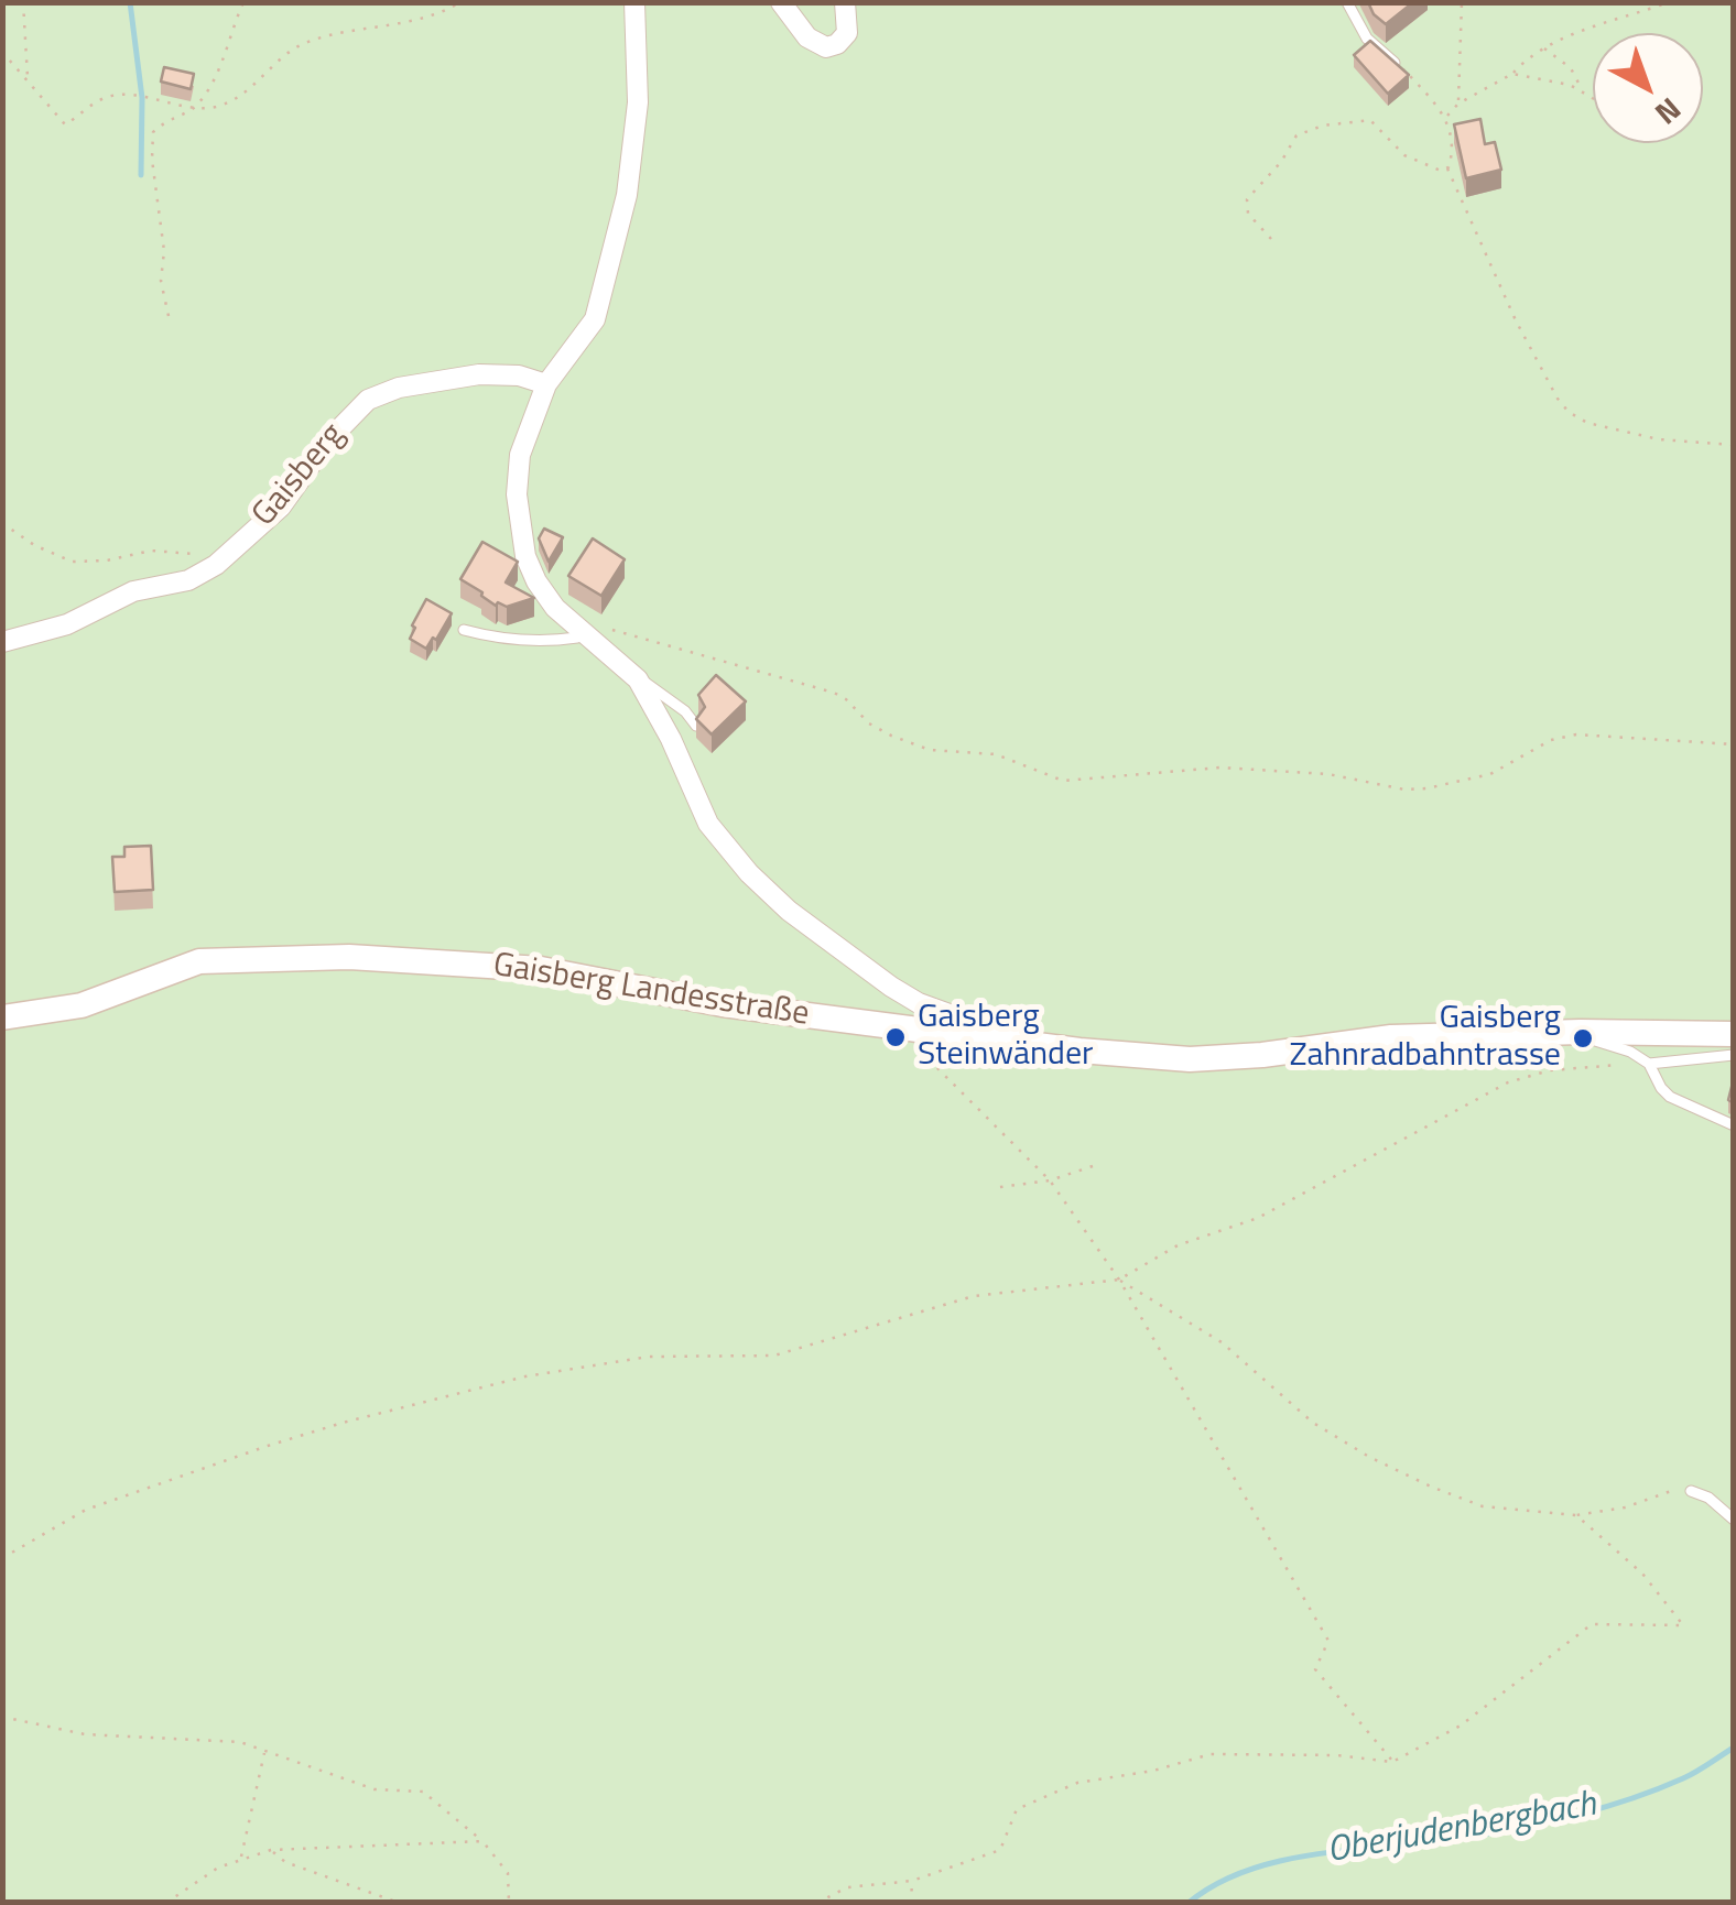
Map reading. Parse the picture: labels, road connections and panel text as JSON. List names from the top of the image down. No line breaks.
{"streets":{"main road":["Gaisberg Landesstraße"],"street":["Gaisberg"]},"water":["Oberjudenbergbach"],"places":["Gaisberg Steinwänder","Gaisberg Zahnradbahntrasse"],"north":"bottom right"}
